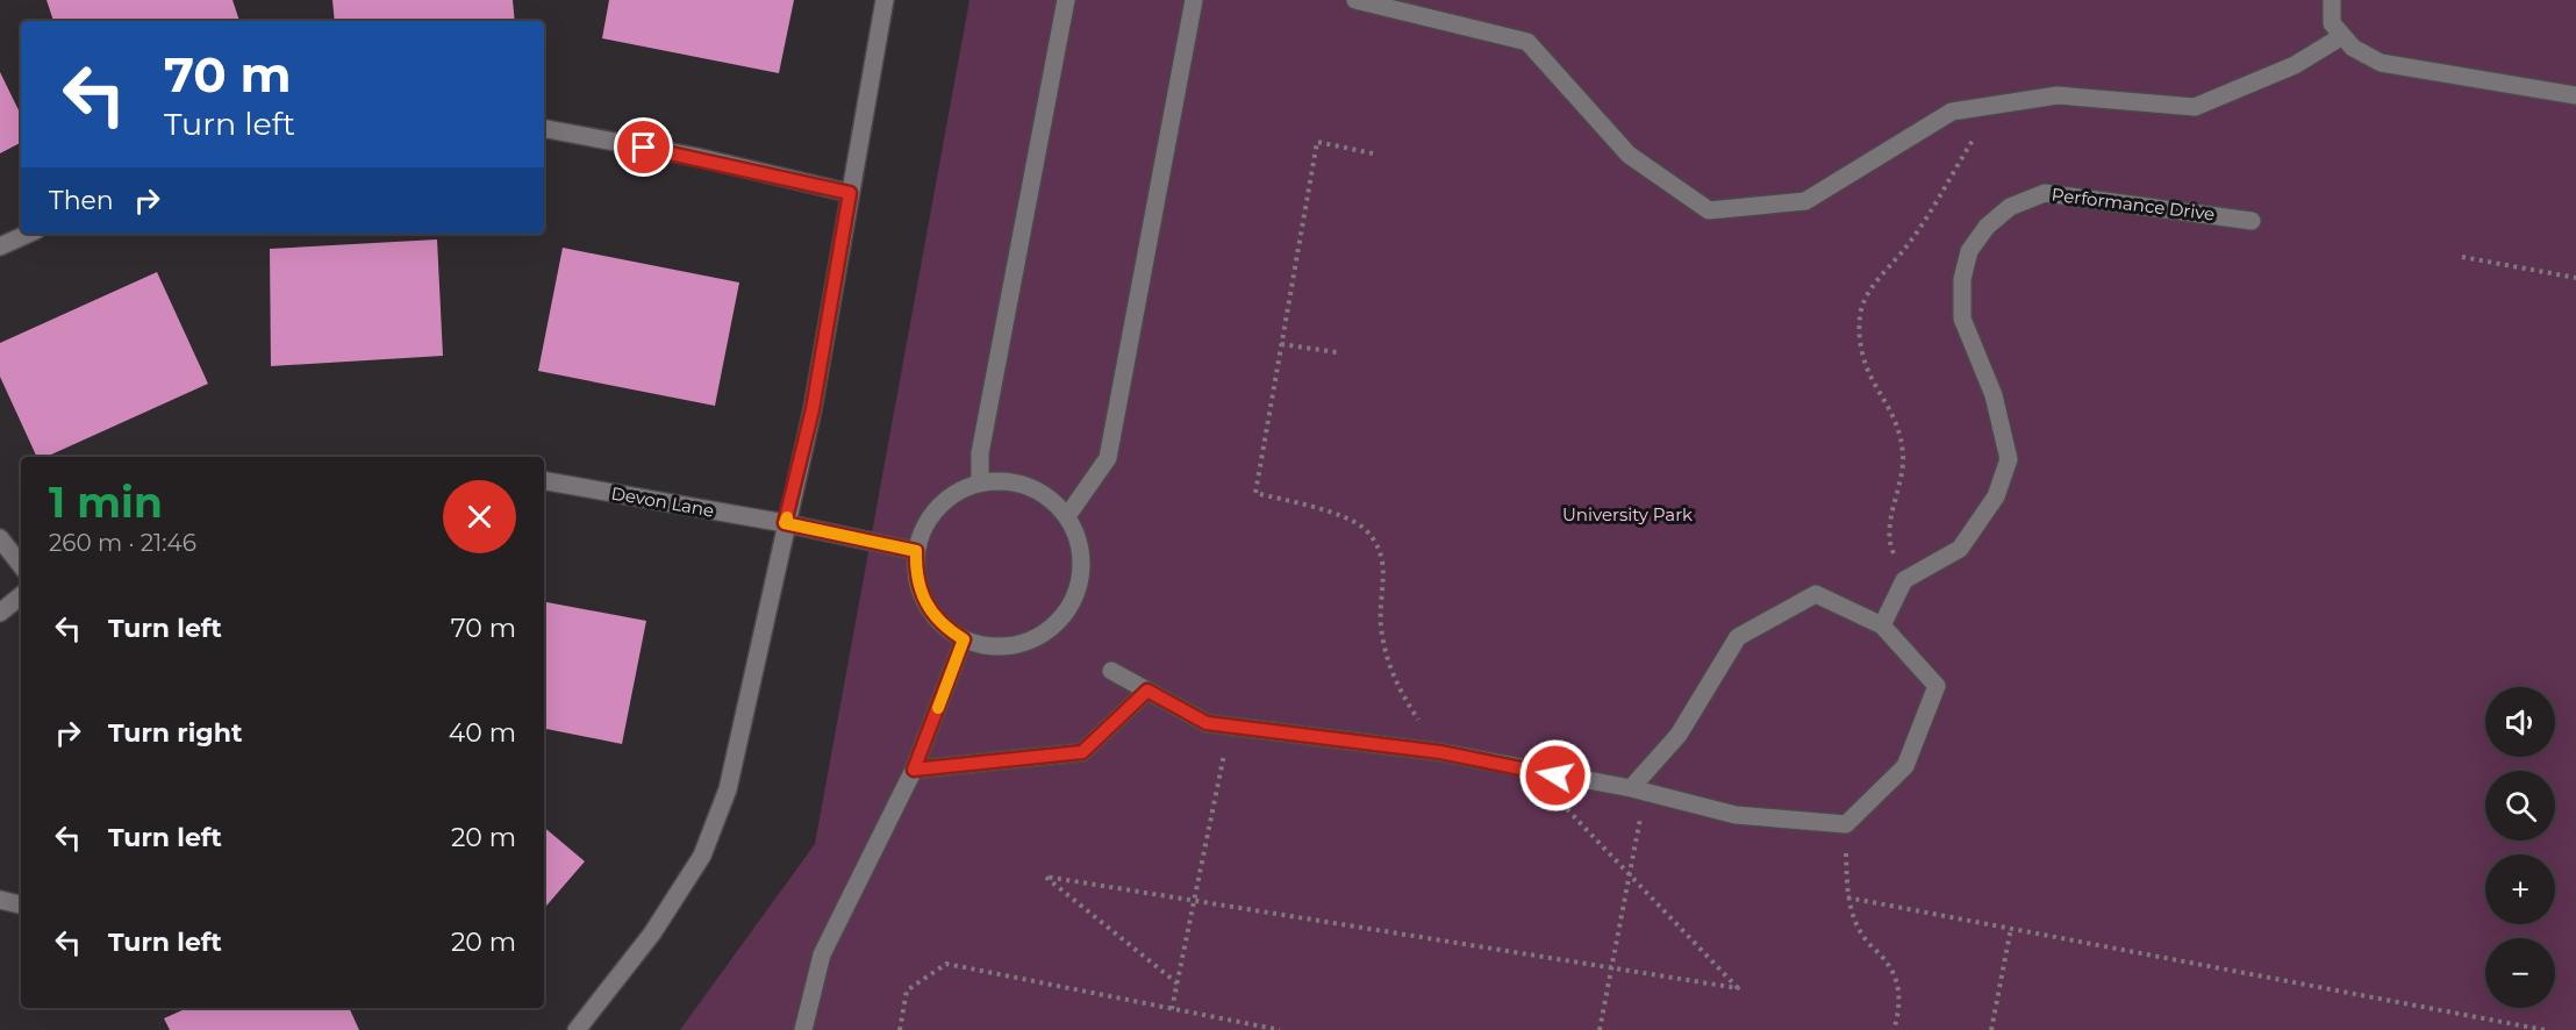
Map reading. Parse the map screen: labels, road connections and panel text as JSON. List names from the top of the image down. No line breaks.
{"streets":{"street":["Performance Drive","Devon Lane"]},"parks":["University Park"],"page":{"turn":["70 m","Turn left"],"then":"Then","heading":["1 min","260 m · 21:46"],"list":[{"name":"Turn left","value":"70 m"},{"name":"Turn right","value":"40 m"},{"name":"Turn left","value":"20 m"},{"name":"Turn left","value":"20 m"}],"map_buttons":["+","−"]}}
